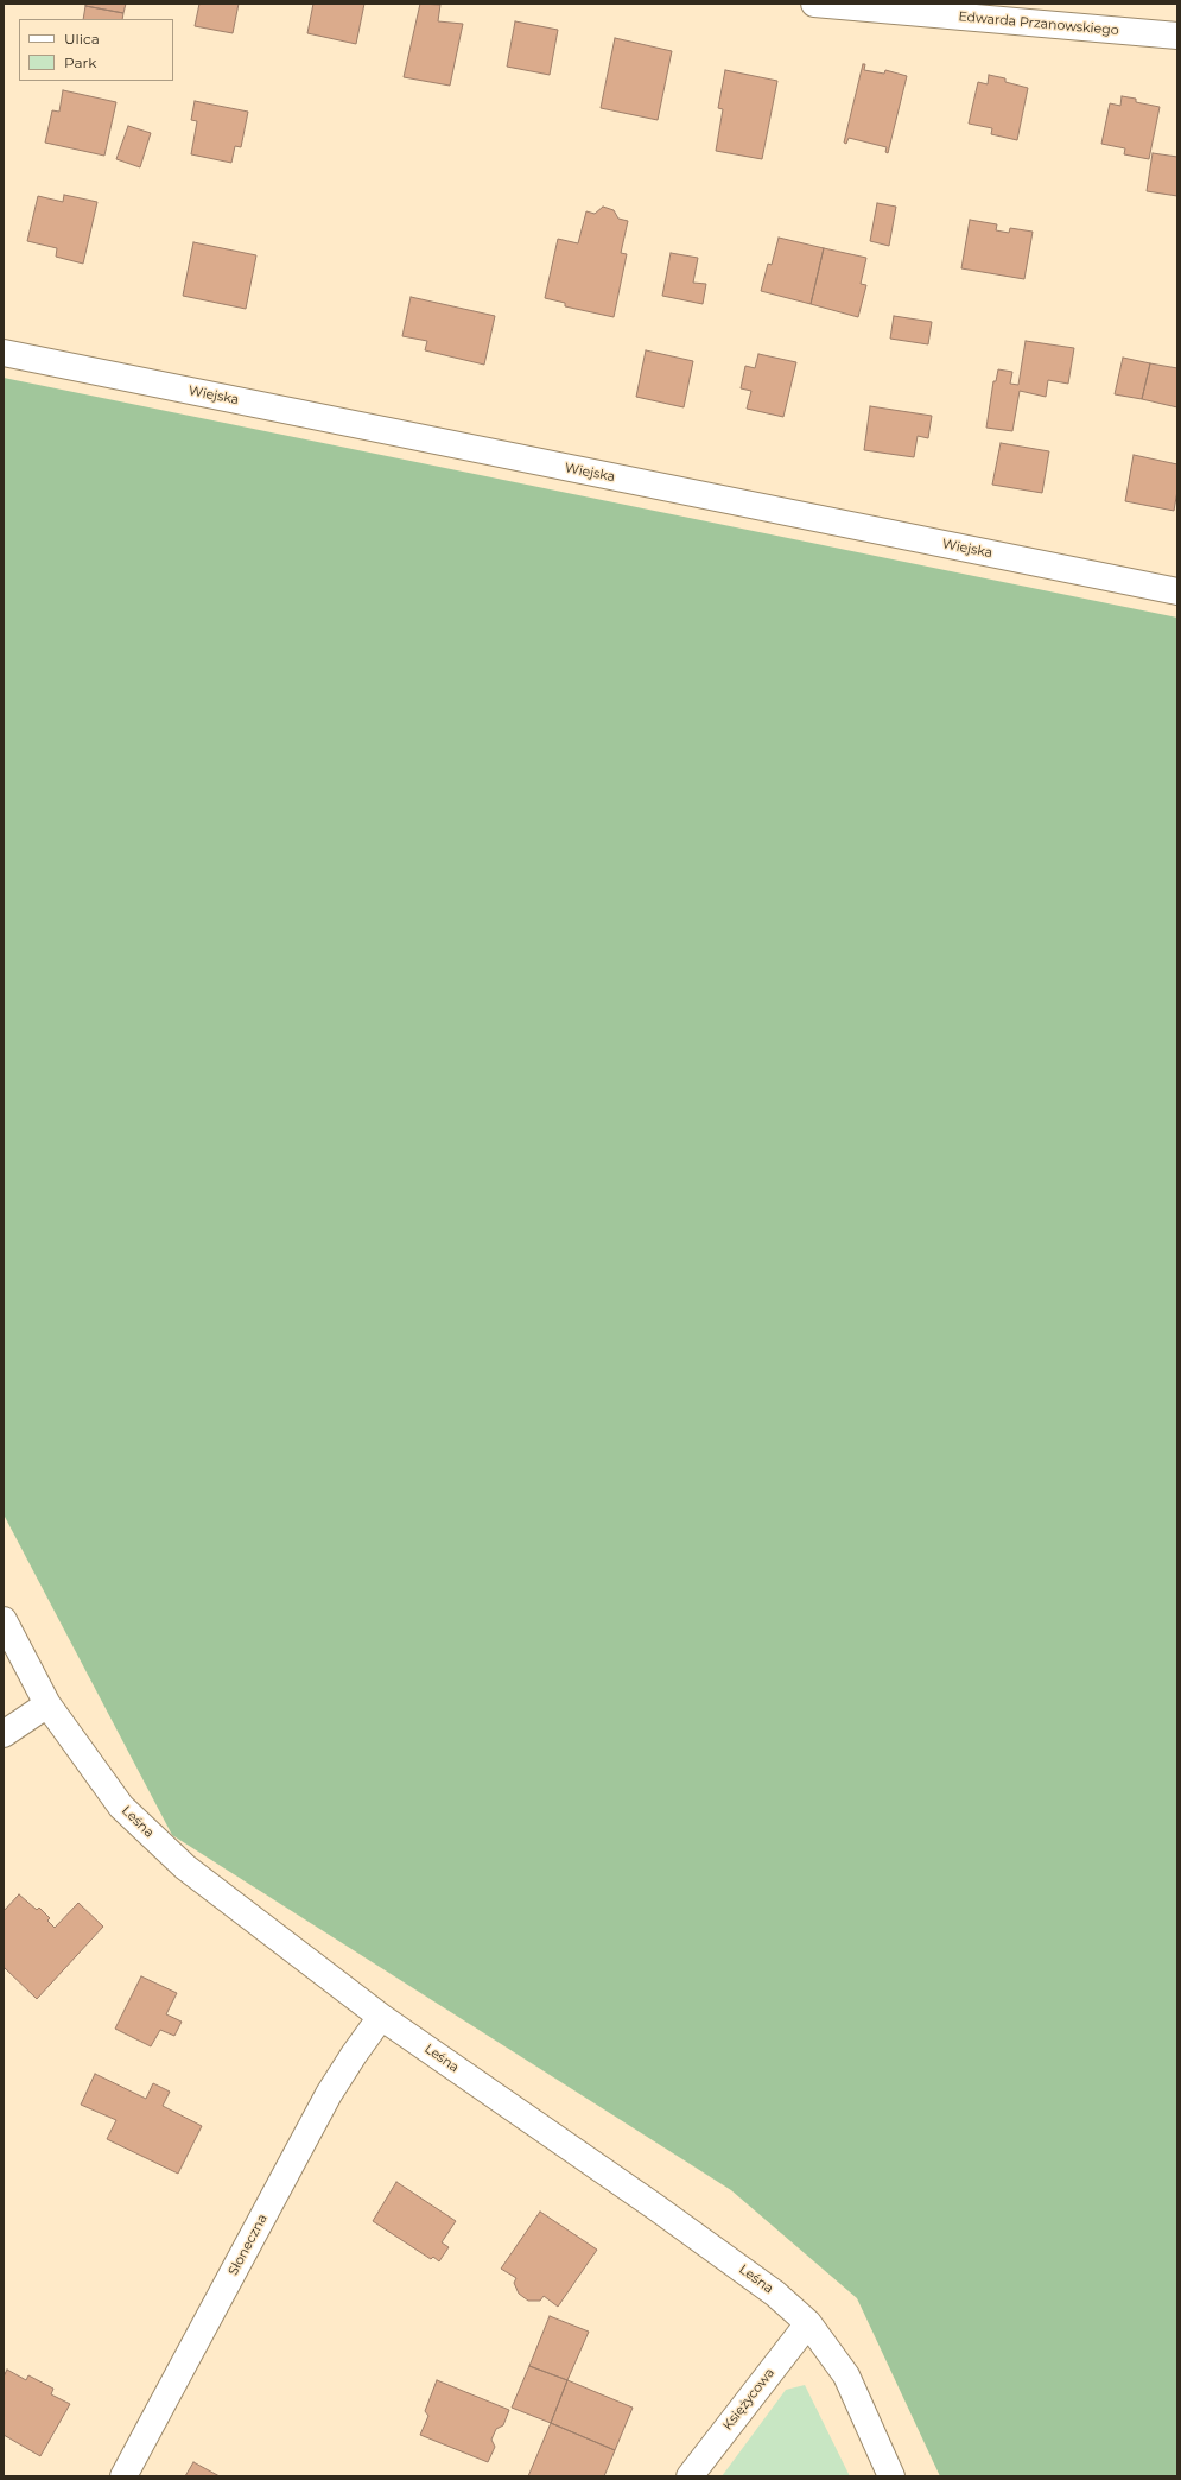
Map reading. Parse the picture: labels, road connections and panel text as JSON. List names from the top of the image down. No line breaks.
{"streets":{"street":["Edwarda Przanowskiego","Wiejska","Leśna","Słoneczna","Księżycowa"]},"crossings":[["Leśna","Słoneczna"],["Leśna","Księżycowa"]],"legend":["Ulica","Park"]}
